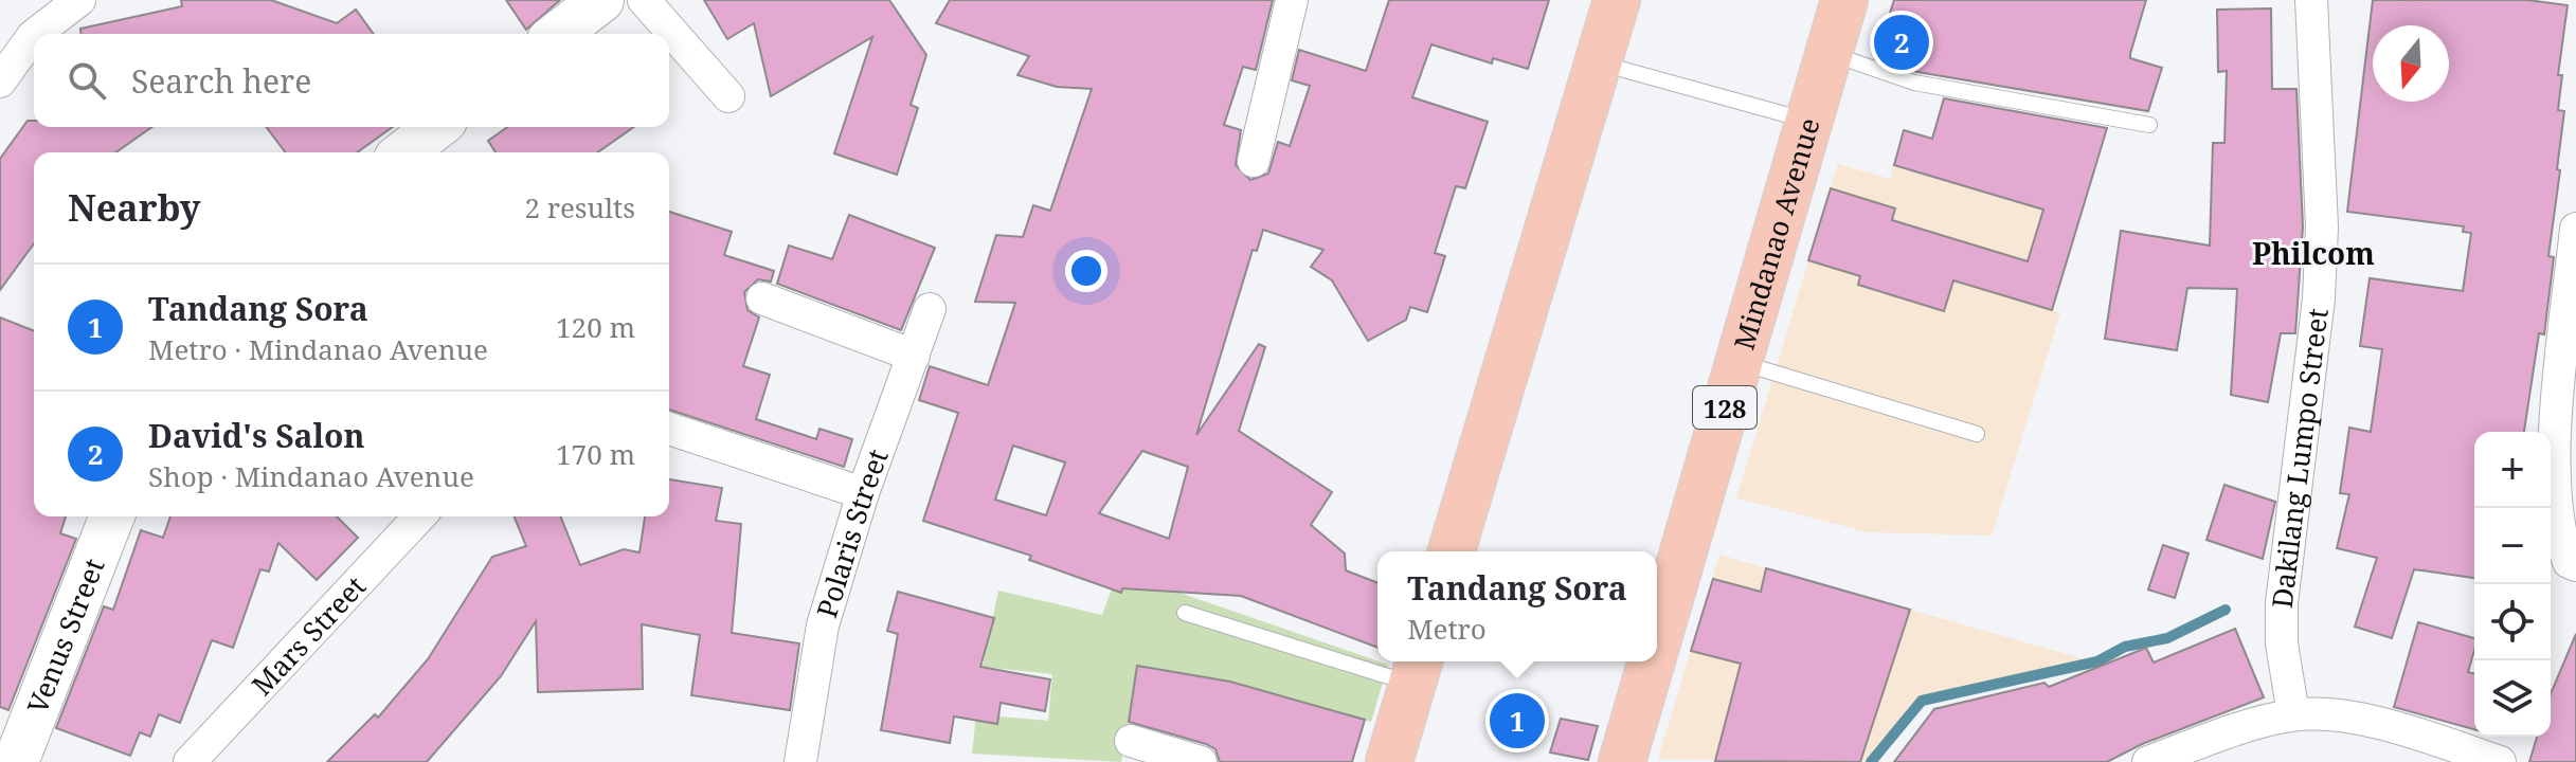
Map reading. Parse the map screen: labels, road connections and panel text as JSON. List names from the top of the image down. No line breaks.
{"streets":{"main road":["Mindanao Avenue","128"],"street":["Dakilang Lumpo Street","Polaris Street","Venus Street","Mars Street"]},"districts":["Philcom"],"north":"bottom","page":{"pins":["2","1"],"search":"Search here","heading":["Nearby","2 results"],"list":[{"mark":"1","name":"Tandang Sora","note":"Metro · Mindanao Avenue","value":"120 m"},{"mark":"2","name":"David's Salon","note":"Shop · Mindanao Avenue","value":"170 m"}],"map_buttons":["+","−"],"popup":["Tandang Sora","Metro"]}}
